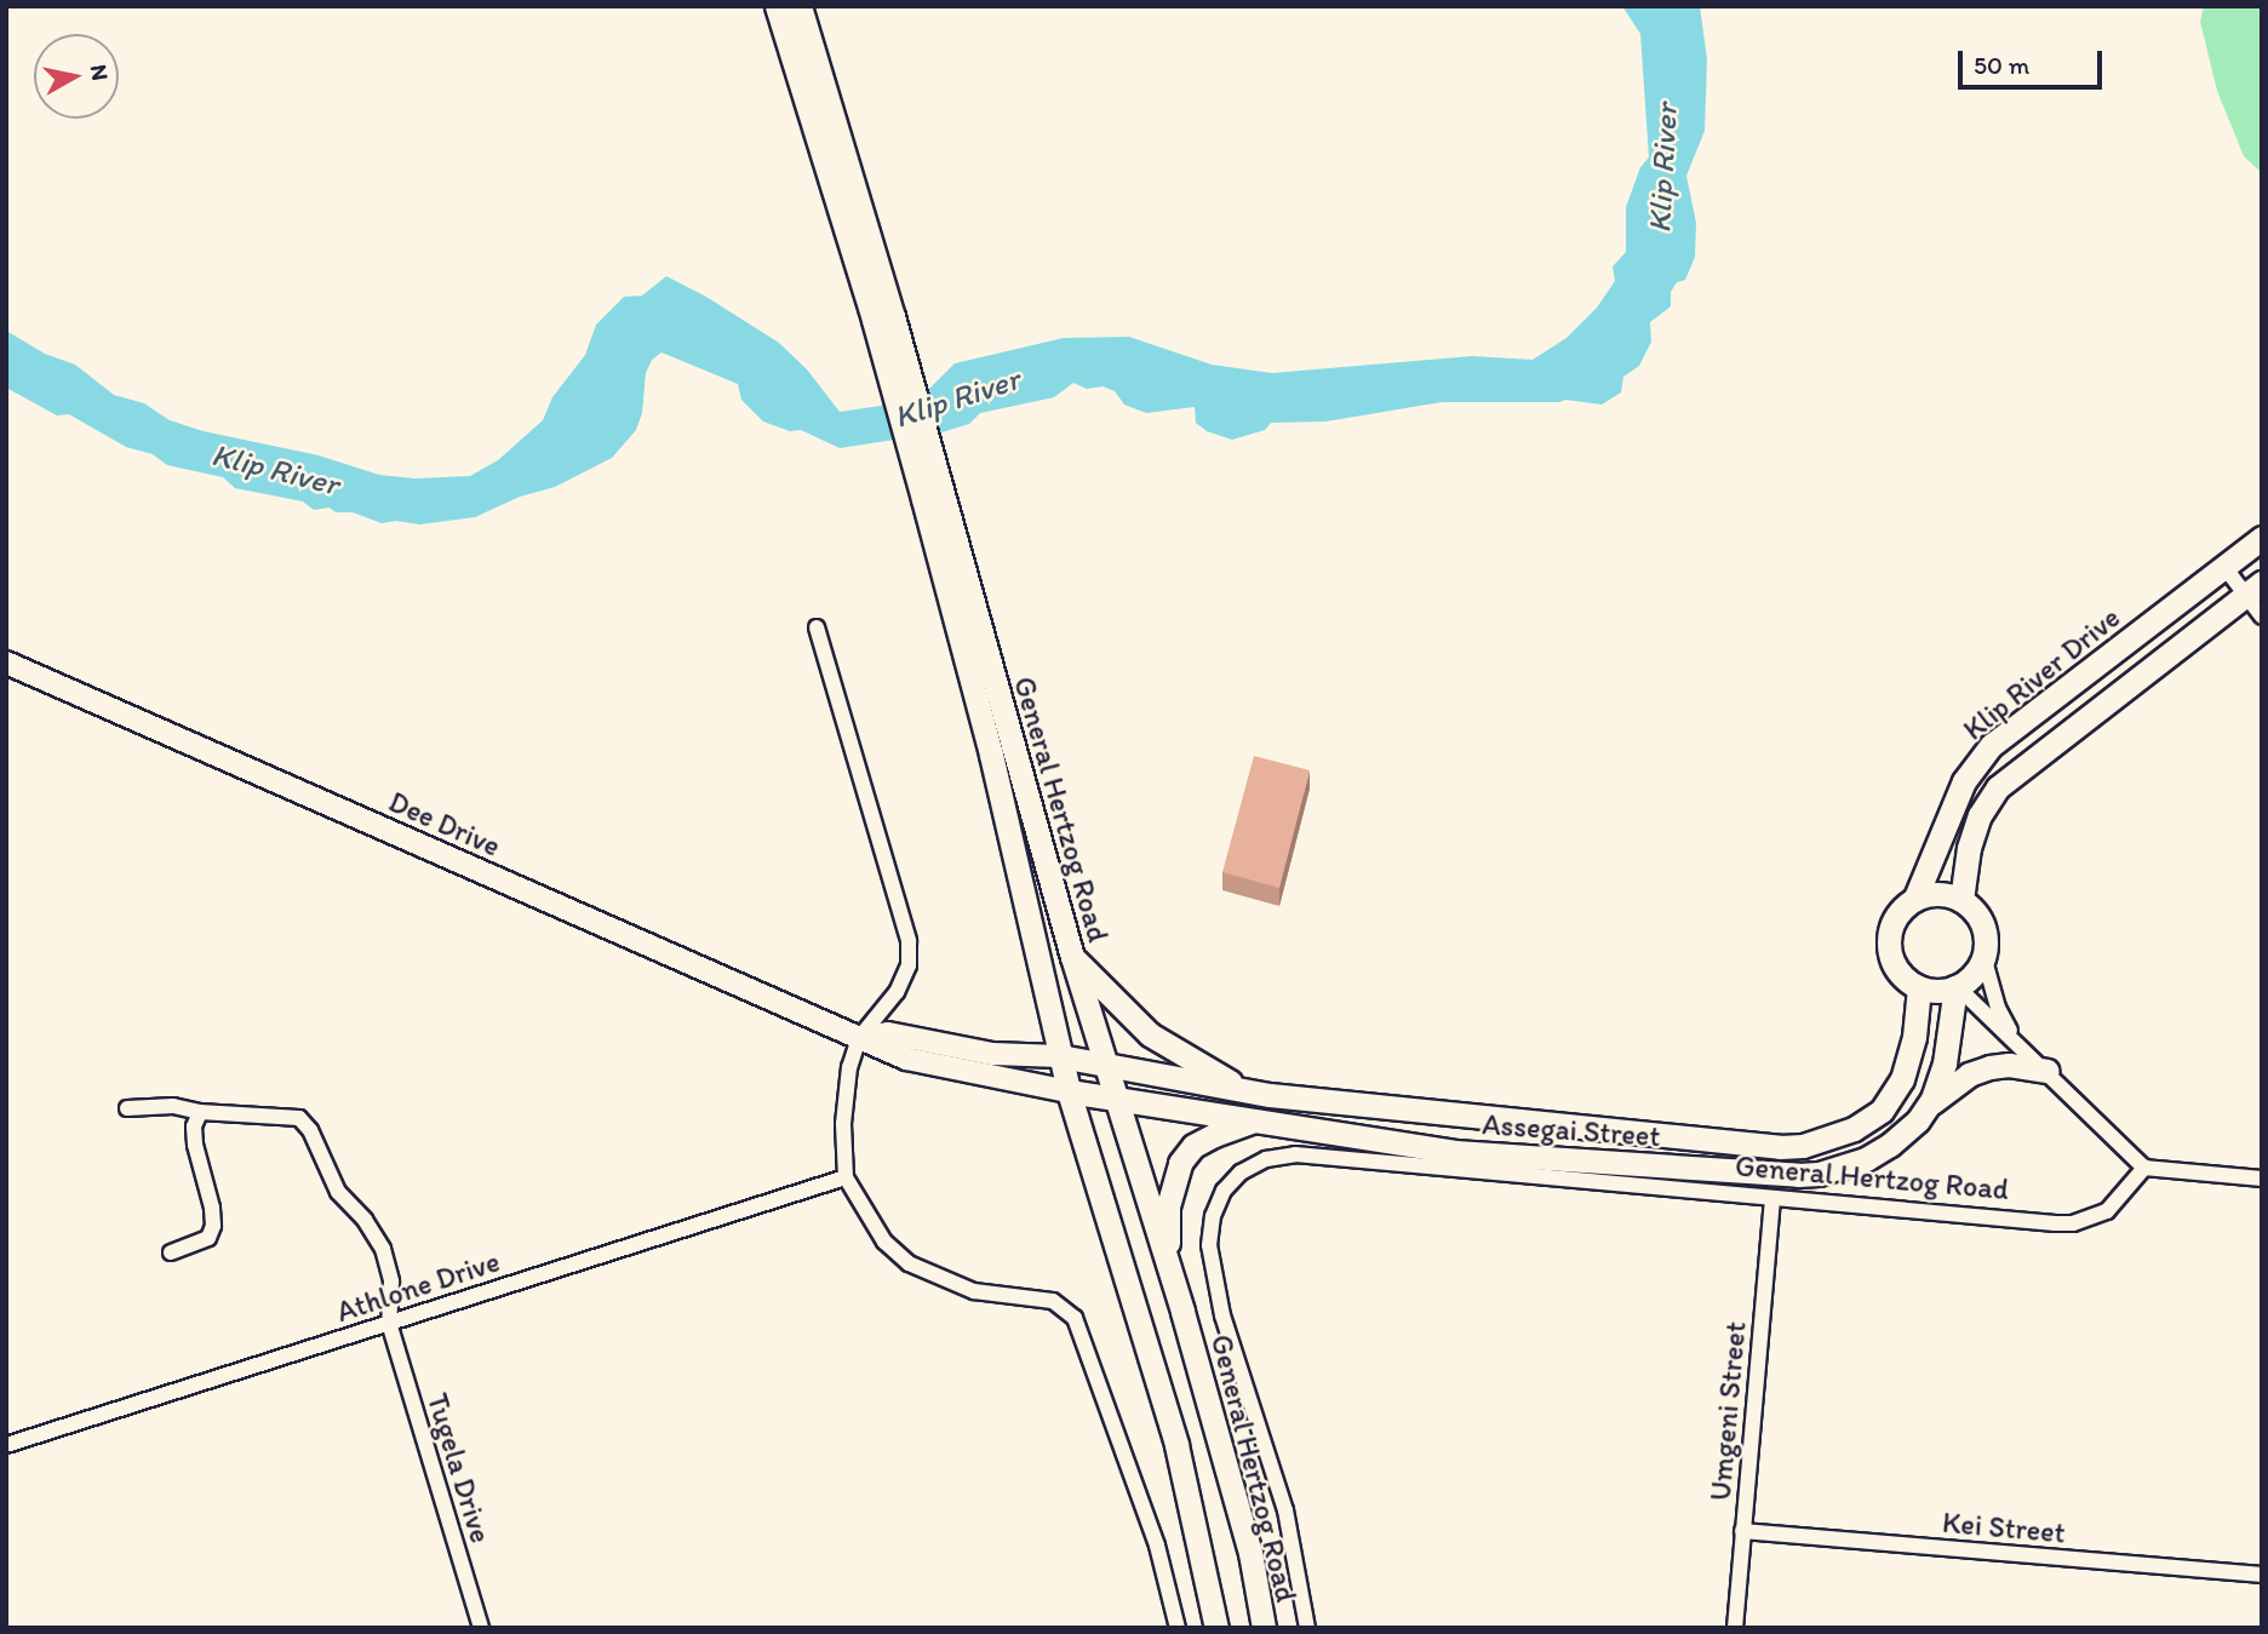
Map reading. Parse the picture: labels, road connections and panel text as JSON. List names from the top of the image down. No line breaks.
{"streets":{"main road":["Klip River Drive","General Hertzog Road","Assegai Street"],"street":["Dee Drive","Athlone Drive","Umgeni Street","Tugela Drive","Kei Street"]},"crossings":[["Klip River Drive","Assegai Street"],["General Hertzog Road","Dee Drive"],["General Hertzog Road","Assegai Street"],["General Hertzog Road","Umgeni Street"],["Dee Drive","Assegai Street"],["Athlone Drive","Tugela Drive"],["Umgeni Street","Kei Street"]],"water":["Klip River"],"scale_bar":"50 m","north":"right"}
